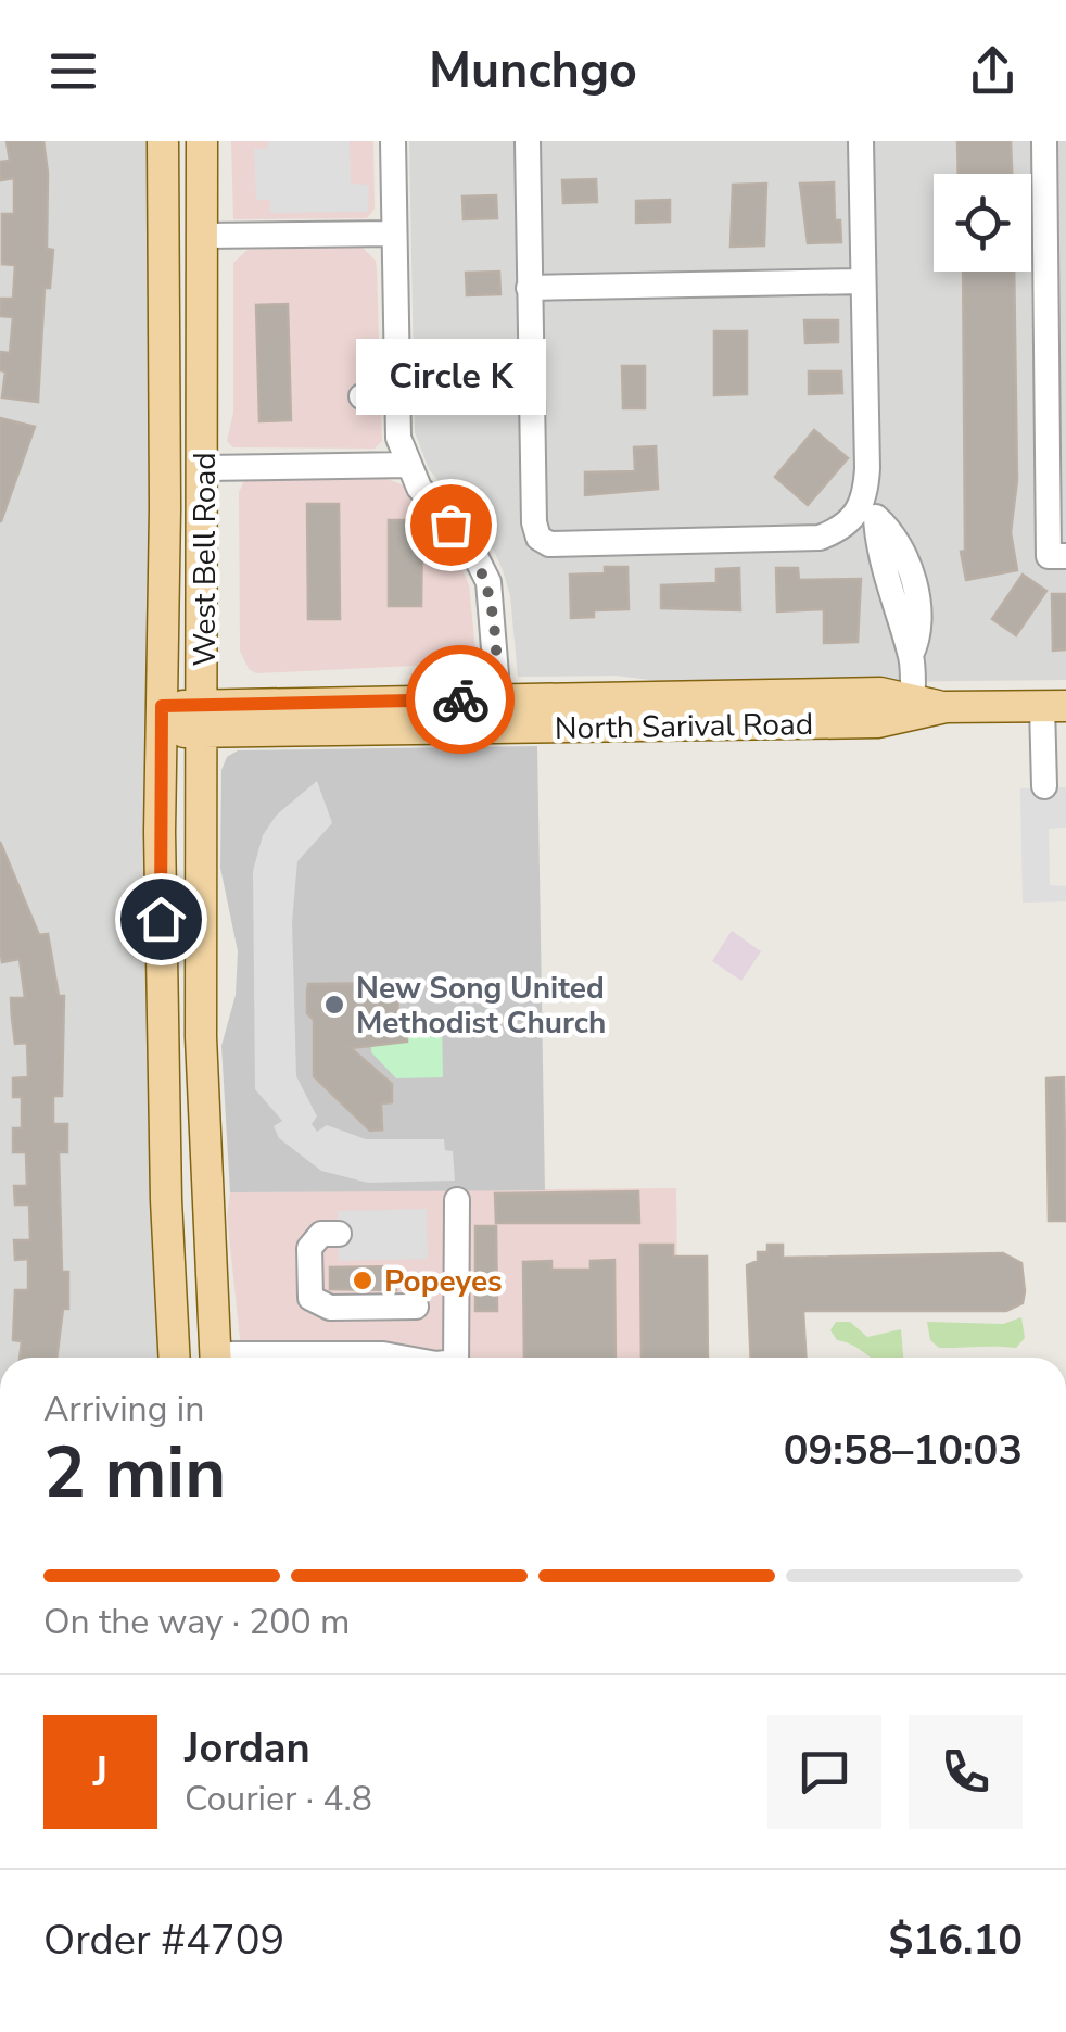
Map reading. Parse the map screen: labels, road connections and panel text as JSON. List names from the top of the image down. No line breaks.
{"streets":{"main road":["West Bell Road","North Sarival Road"]},"crossings":[["West Bell Road","North Sarival Road"]],"places":["Circle K","New Song United Methodist Church","Popeyes"],"page":{"header":"Munchgo","bubble":"Circle K","heading":["2 min","Arriving in","09:58–10:03"],"panel":["Jordan","Courier · 4.8","Order #4709","$16.10"],"bar":"On the way · 200 m","round":"J"}}
